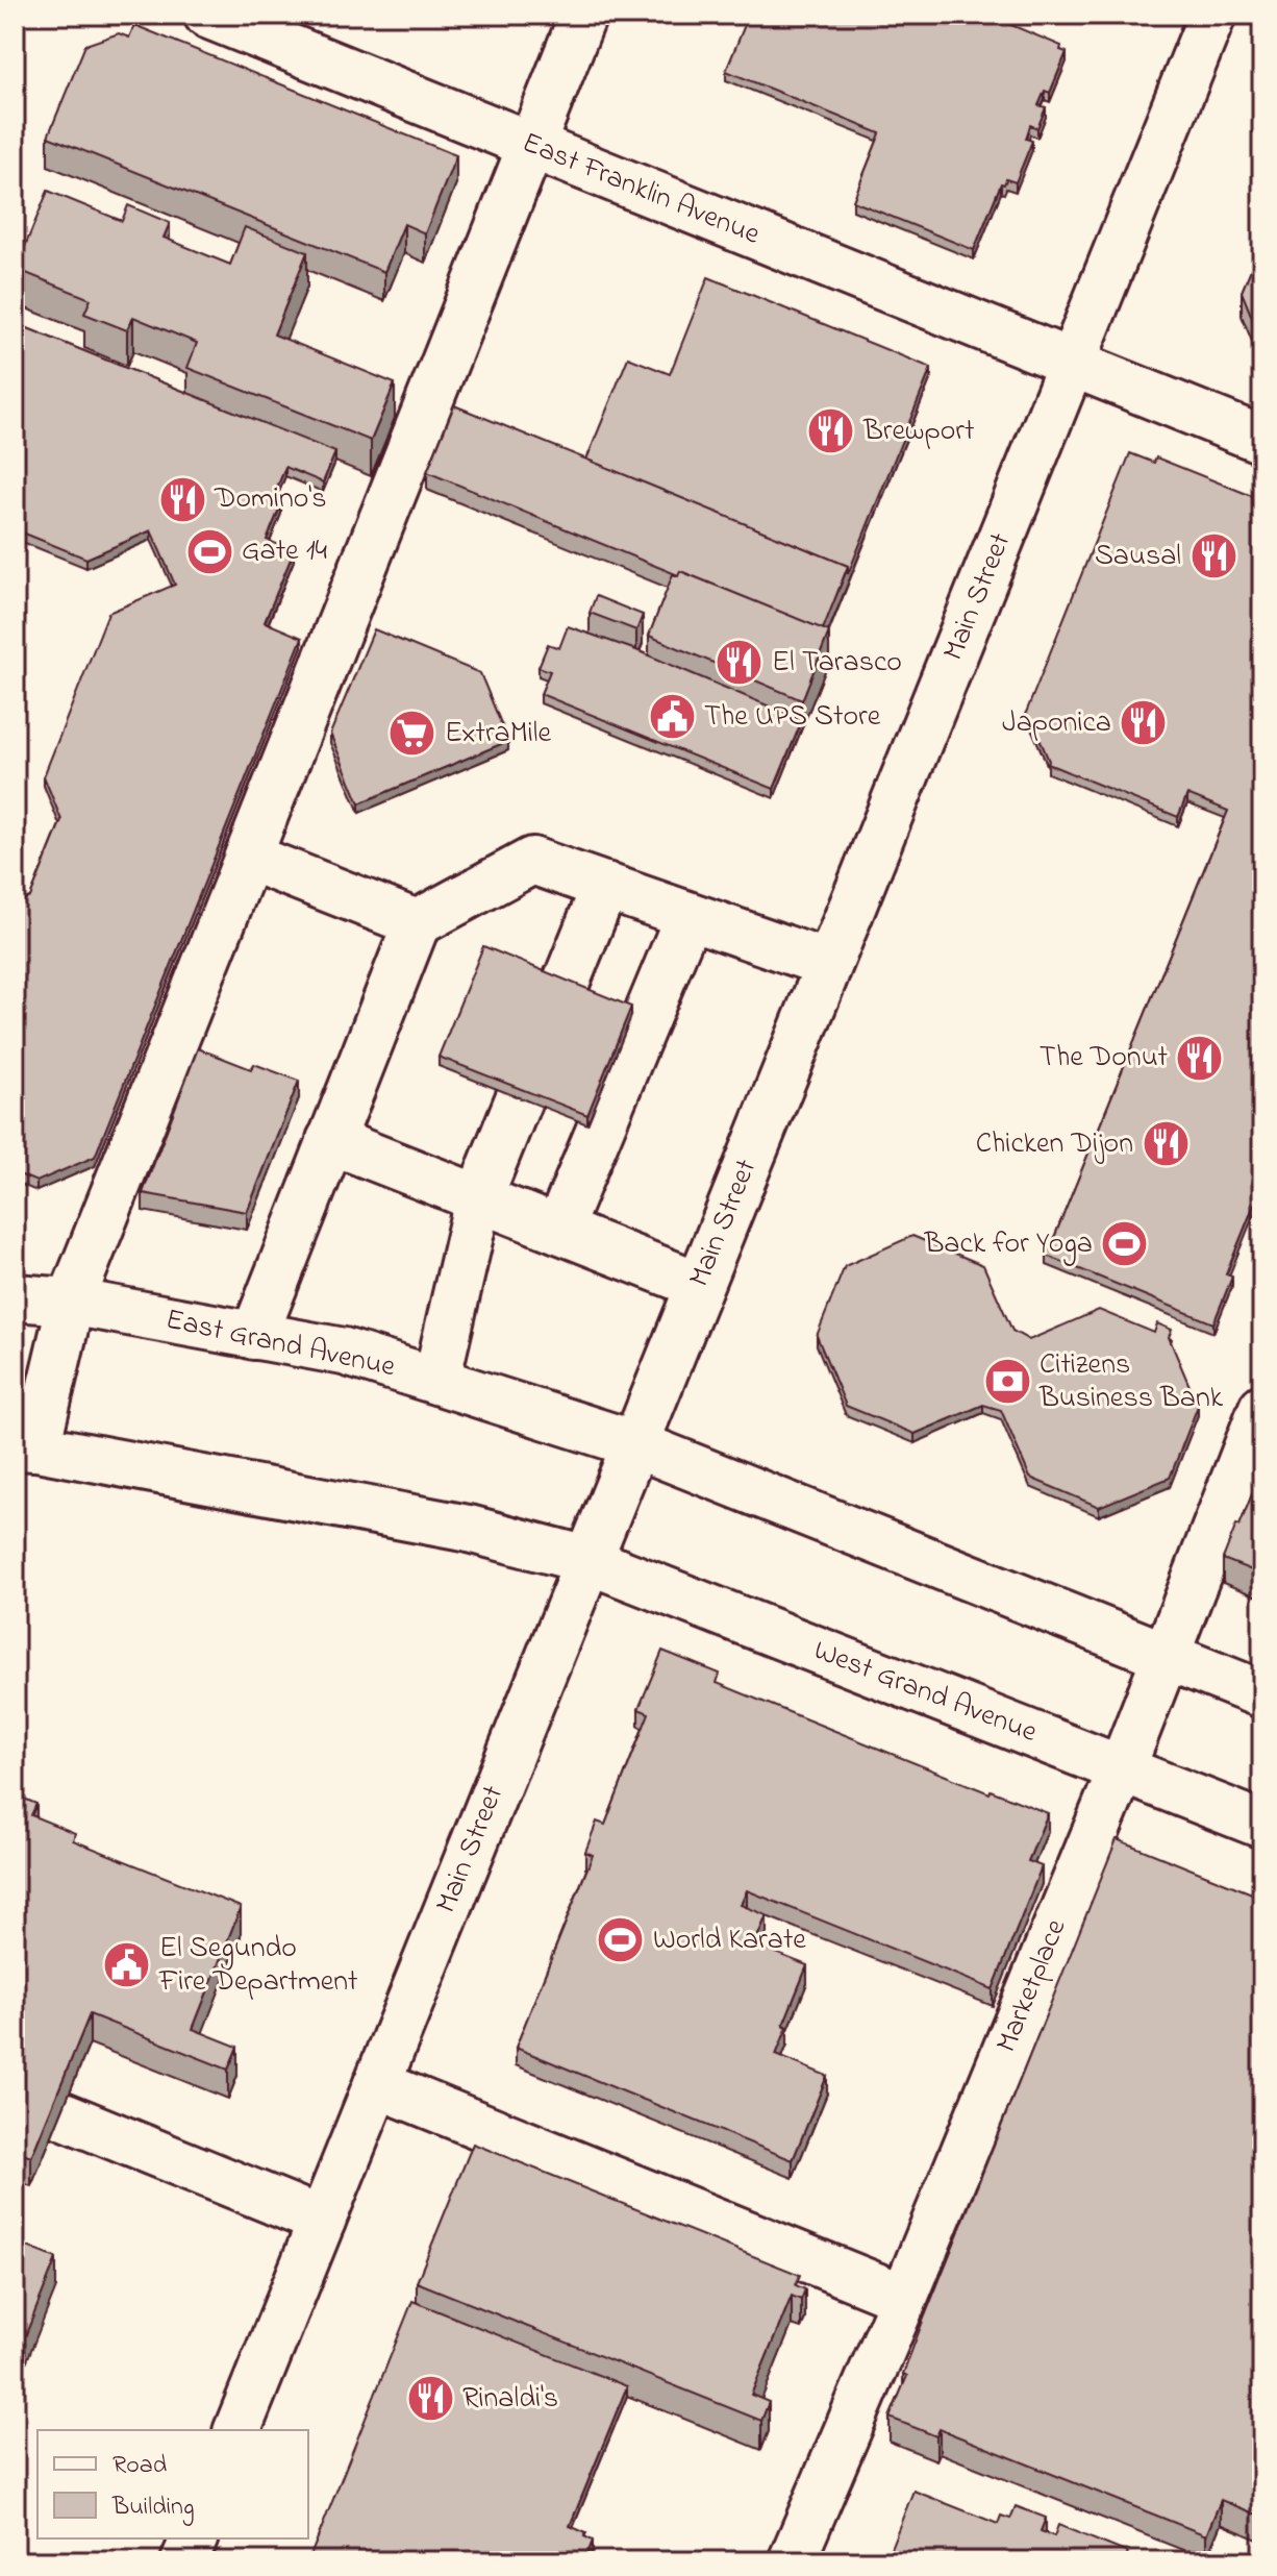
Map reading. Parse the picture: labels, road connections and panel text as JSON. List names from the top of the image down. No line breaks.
{"streets":{"main road":["East Franklin Avenue","Main Street","East Grand Avenue","West Grand Avenue","Marketplace"]},"crossings":[["East Franklin Avenue","Main Street"],["Main Street","East Grand Avenue"],["Main Street","West Grand Avenue"],["West Grand Avenue","Marketplace"]],"places":{"restaurant":["Brewport","Domino's","Sausal","El Tarasco","Japonica","The Donut","Chicken Dijon","Rinaldi's"],"sports":["Gate 14","Back for Yoga","World Karate"],"public building":["The UPS Store","El Segundo Fire Department"],"supermarket":["ExtraMile"],"bank":["Citizens Business Bank"]},"legend":["Road","Building"]}
